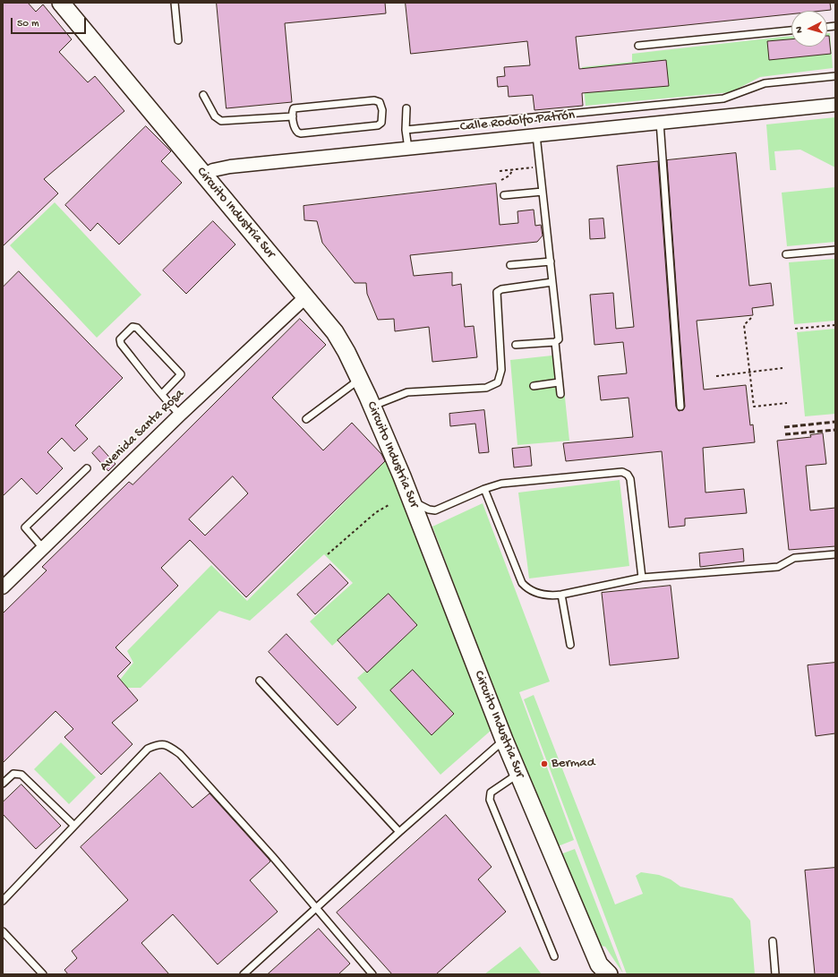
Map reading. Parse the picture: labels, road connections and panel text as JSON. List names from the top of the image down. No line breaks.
{"streets":{"main road":["Circuito Industria Sur"],"street":["Calle Rodolfo Patrón","Avenida Santa Rosa"]},"crossings":[["Calle Rodolfo Patrón","Circuito Industria Sur"],["Circuito Industria Sur","Avenida Santa Rosa"]],"places":["Bermad"],"scale_bar":"50 m","north":"left"}
